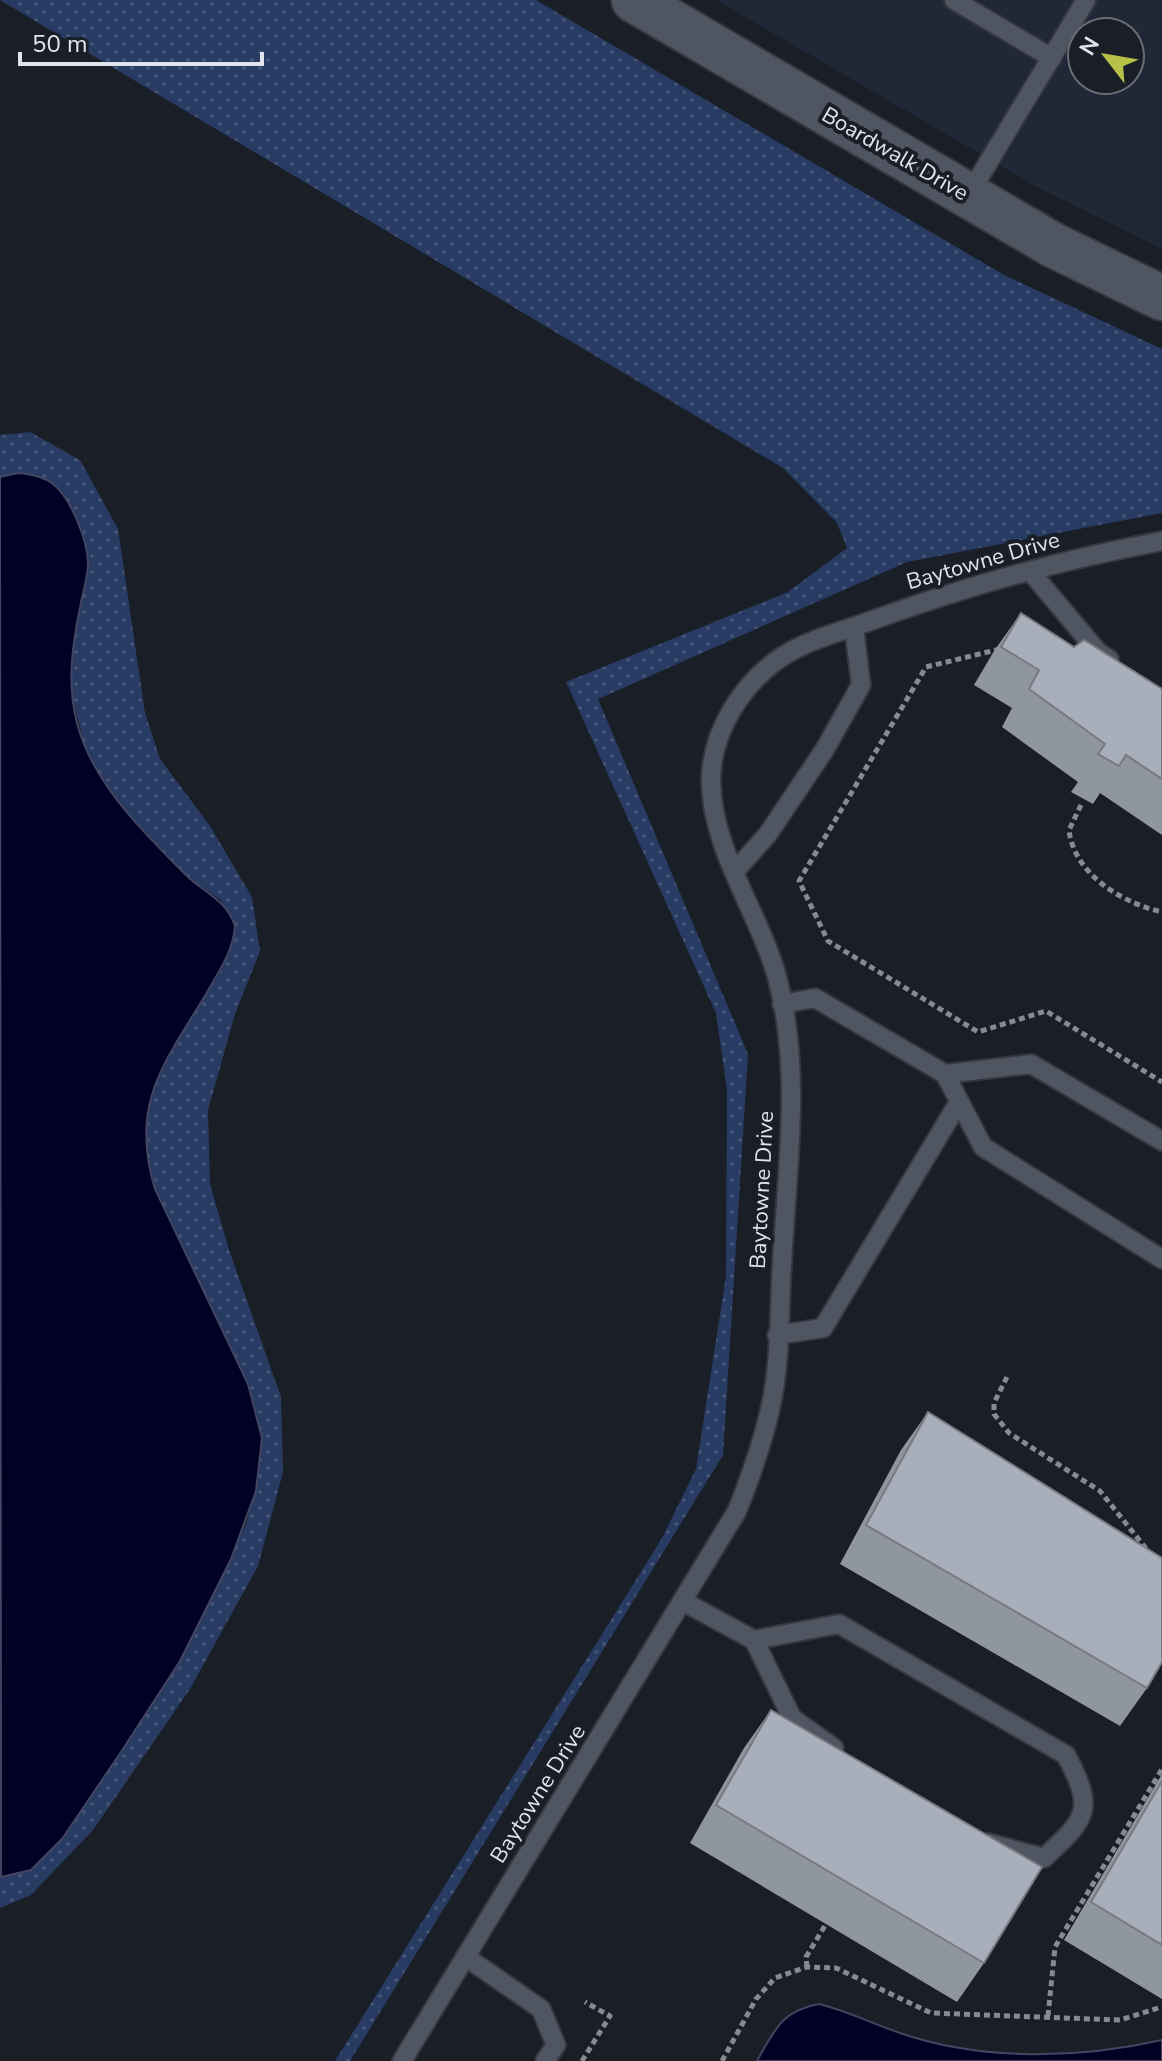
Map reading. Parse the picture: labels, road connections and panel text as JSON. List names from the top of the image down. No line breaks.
{"streets":{"street":["Boardwalk Drive"],"lane":["Baytowne Drive"]},"scale_bar":"50 m","north":"top left"}
